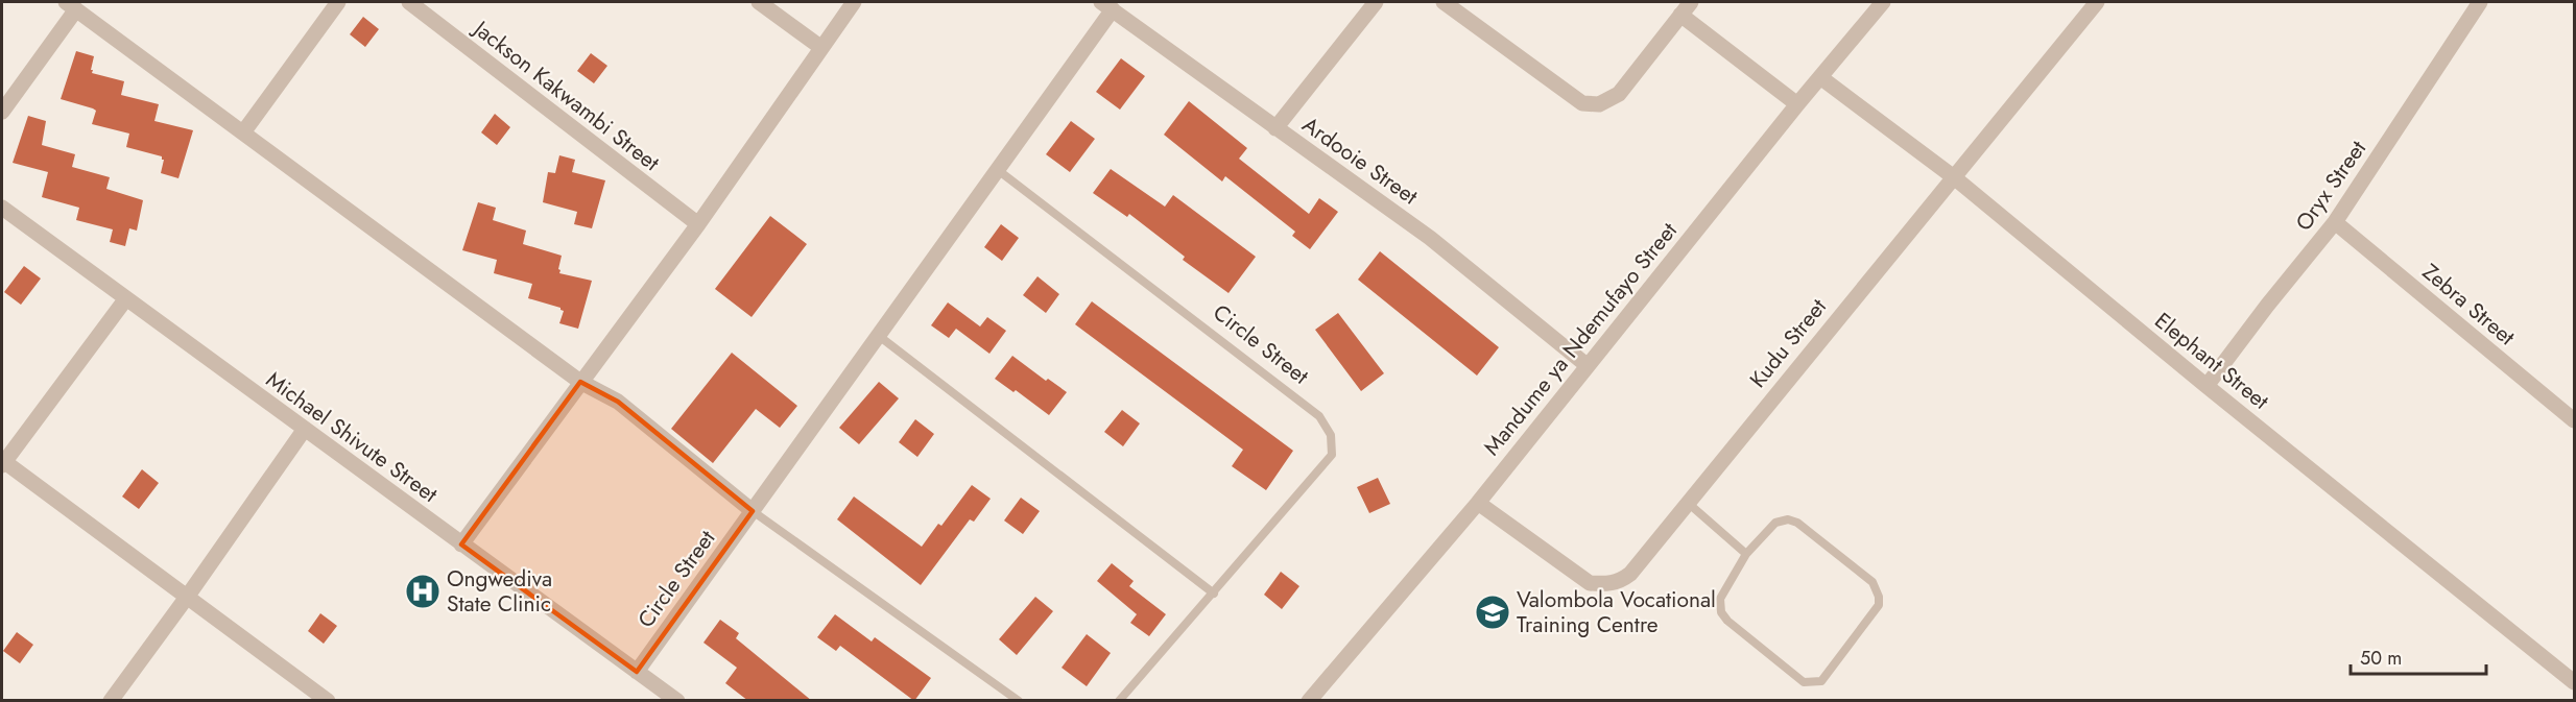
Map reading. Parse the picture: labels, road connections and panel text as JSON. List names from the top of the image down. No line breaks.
{"streets":{"street":["Jackson Kakwambi Street","Ardooie Street","Oryx Street","Zebra Street","Mandume ya Ndemufayo Street","Kudu Street","Circle Street","Elephant Street","Michael Shivute Street"]},"crossings":[["Ardooie Street","Mandume ya Ndemufayo Street"],["Ardooie Street","Circle Street"],["Oryx Street","Zebra Street"],["Oryx Street","Elephant Street"],["Mandume ya Ndemufayo Street","Kudu Street"],["Mandume ya Ndemufayo Street","Elephant Street"],["Kudu Street","Elephant Street"],["Circle Street","Michael Shivute Street"]],"places":{"hospital":["Ongwediva State Clinic"],"school or university":["Valombola Vocational Training Centre"]},"scale_bar":"50 m"}
